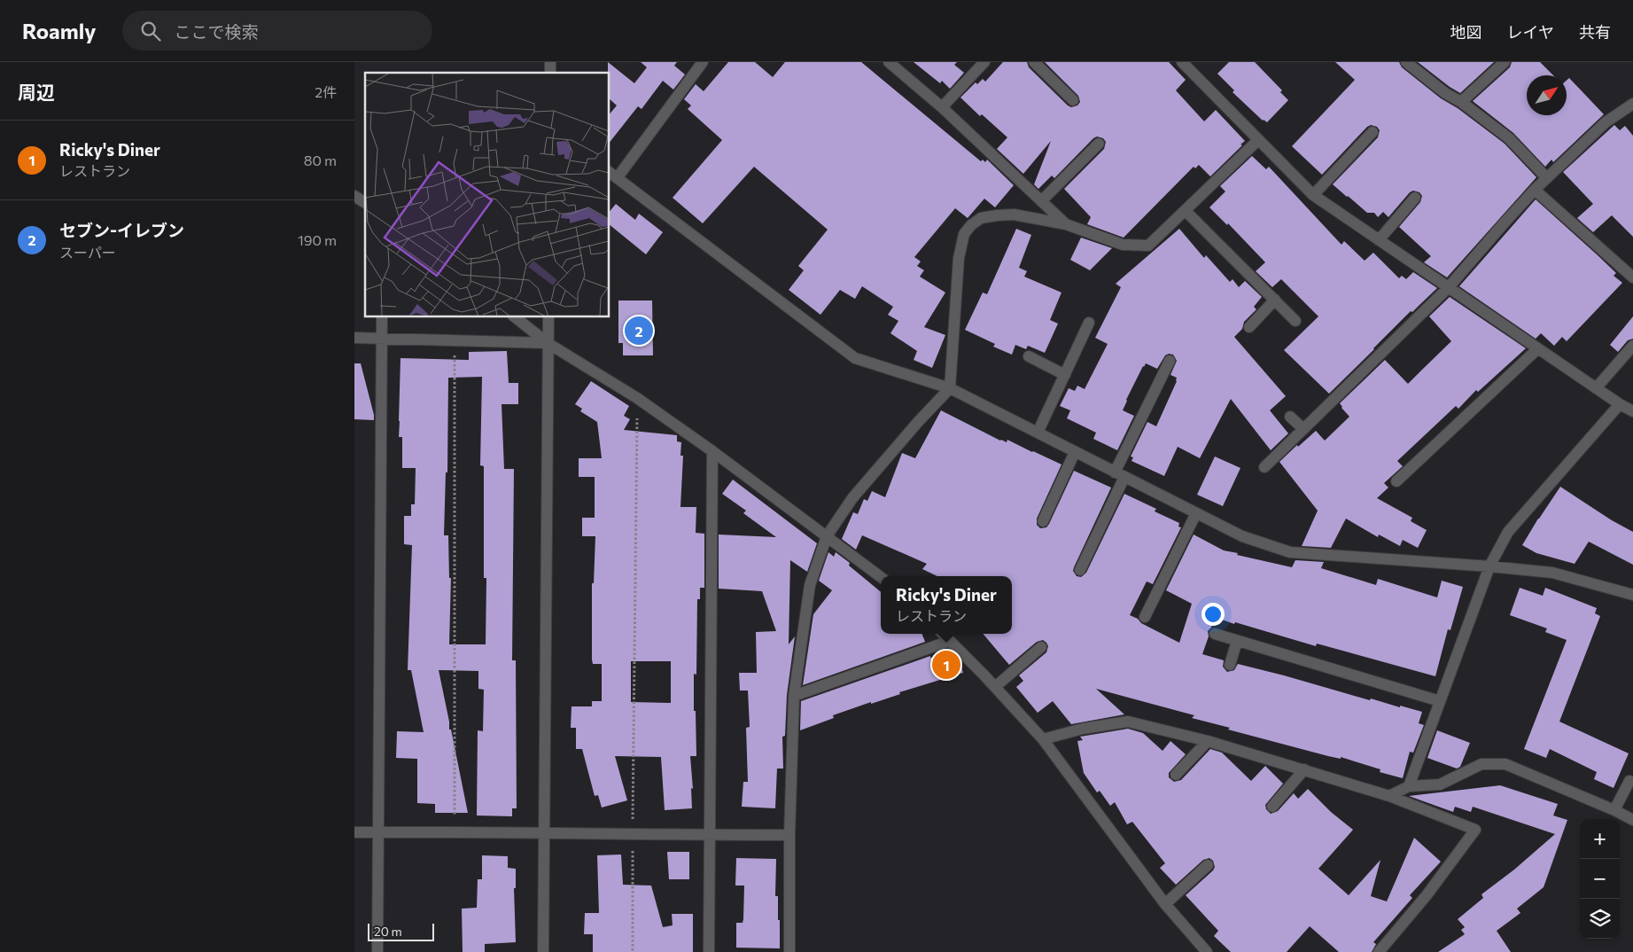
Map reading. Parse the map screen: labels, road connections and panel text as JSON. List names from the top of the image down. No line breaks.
{"scale_bar":"20 m","north":"top right","page":{"header":"Roamly","search":"ここで検索","nav":["地図","レイヤ","共有"],"heading":["周辺","2件"],"list":[{"mark":"1","name":"Ricky's Diner","note":"レストラン","value":"80 m"},{"mark":"2","name":"セブン-イレブン","note":"スーパー","value":"190 m"}],"pins":["2","1"],"popup":["Ricky's Diner","レストラン"],"map_buttons":["+","−"],"scale":"20 m"}}
